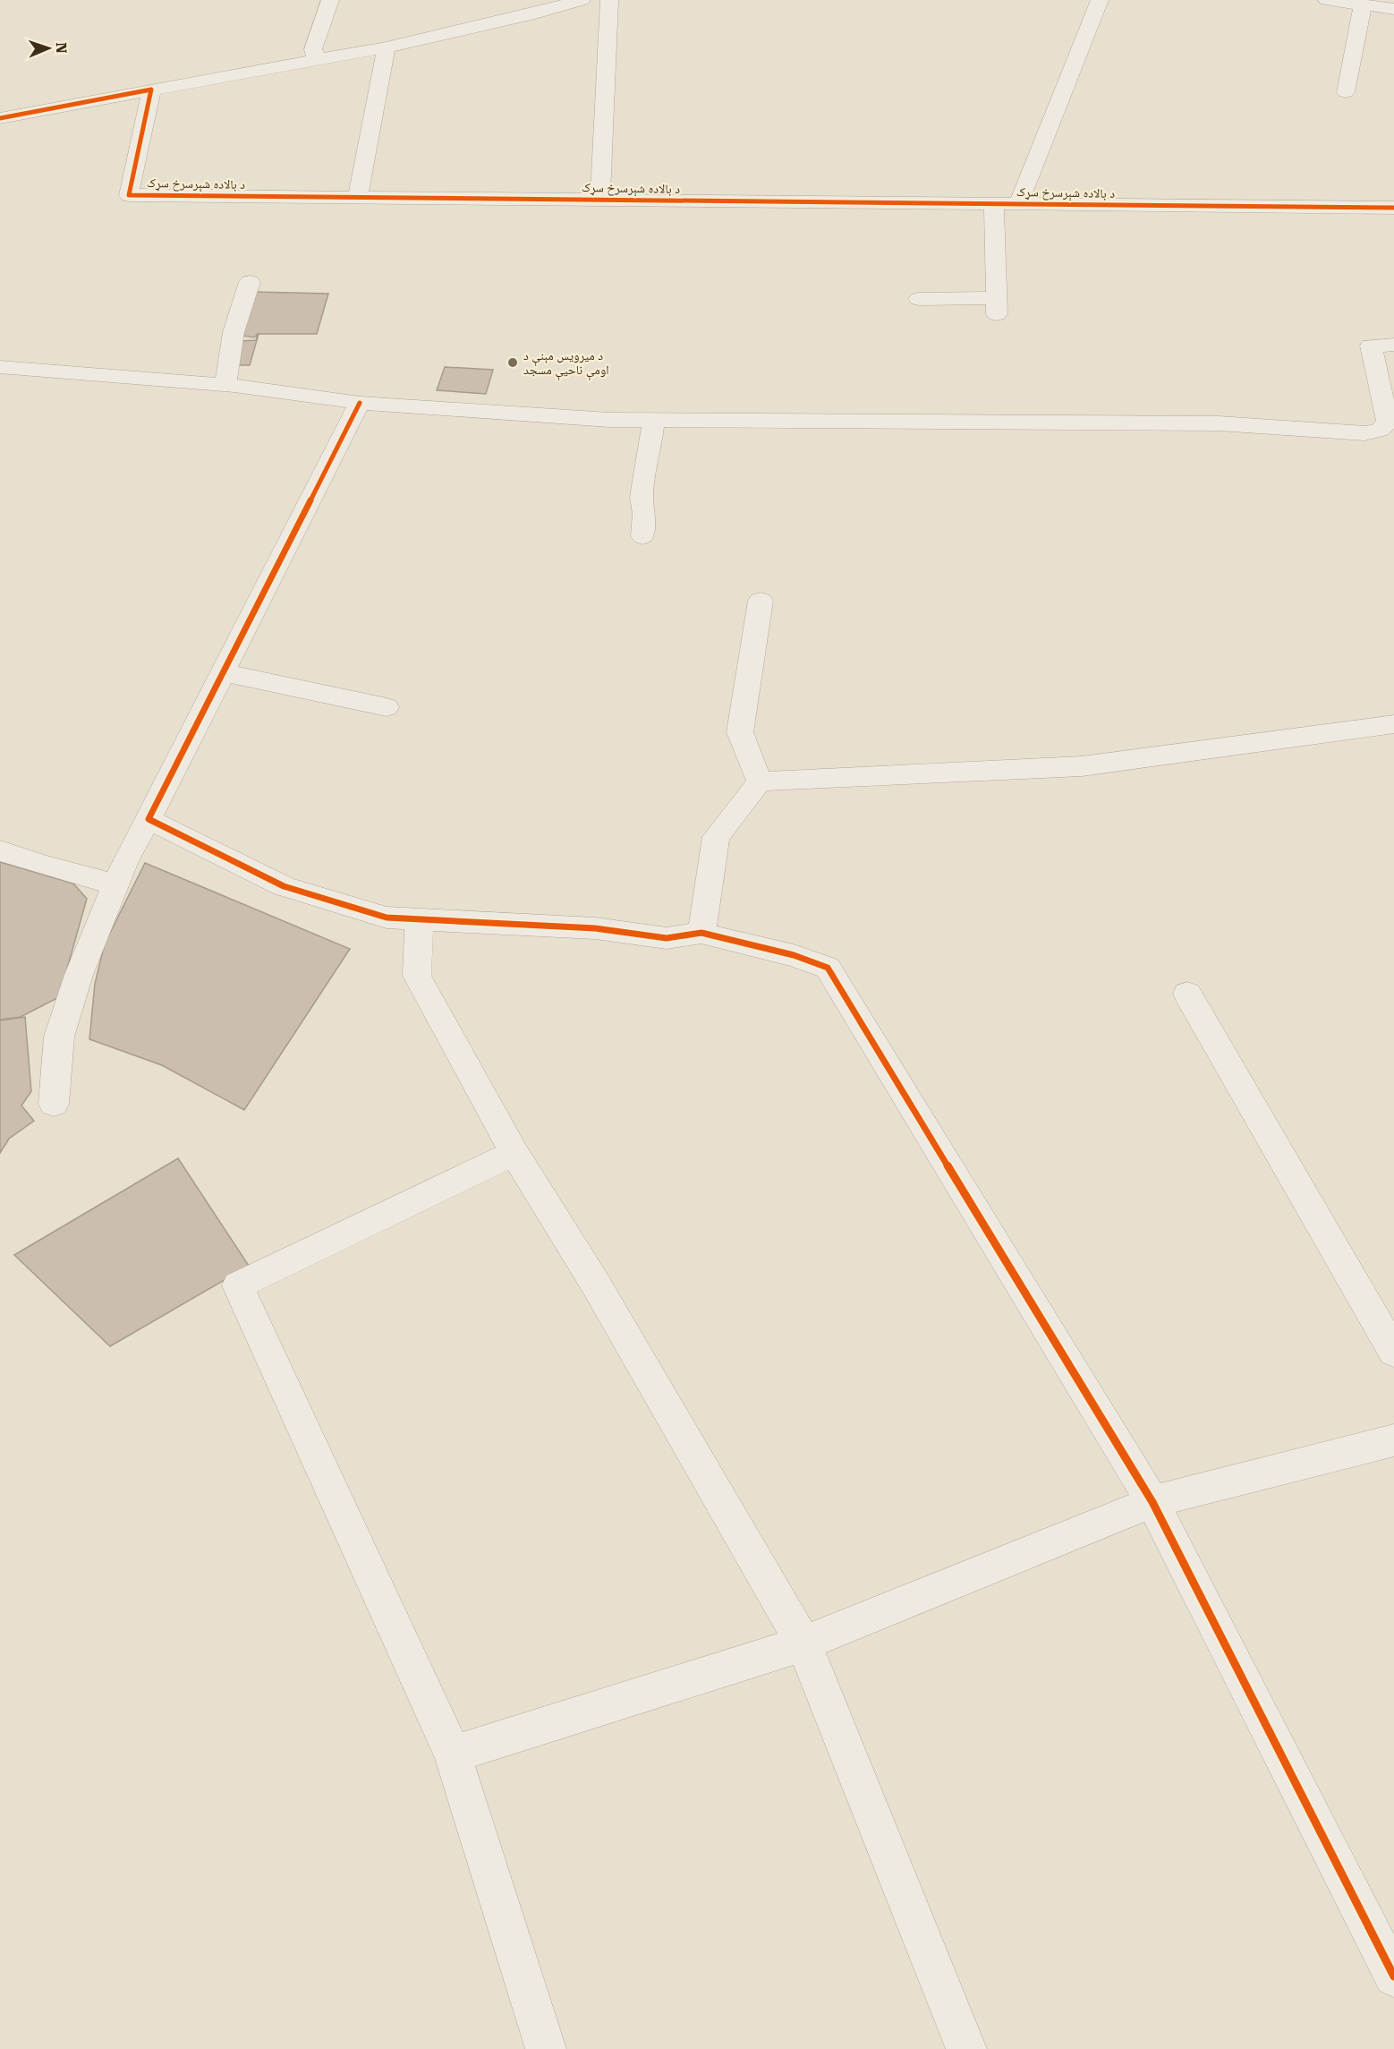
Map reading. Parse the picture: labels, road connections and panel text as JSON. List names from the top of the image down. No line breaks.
{"streets":{"street":["د بالاده شېرسرخ سړک"]},"places":["د ميرویس مېنې د اومې ناحيې مسجد"],"north":"right"}
